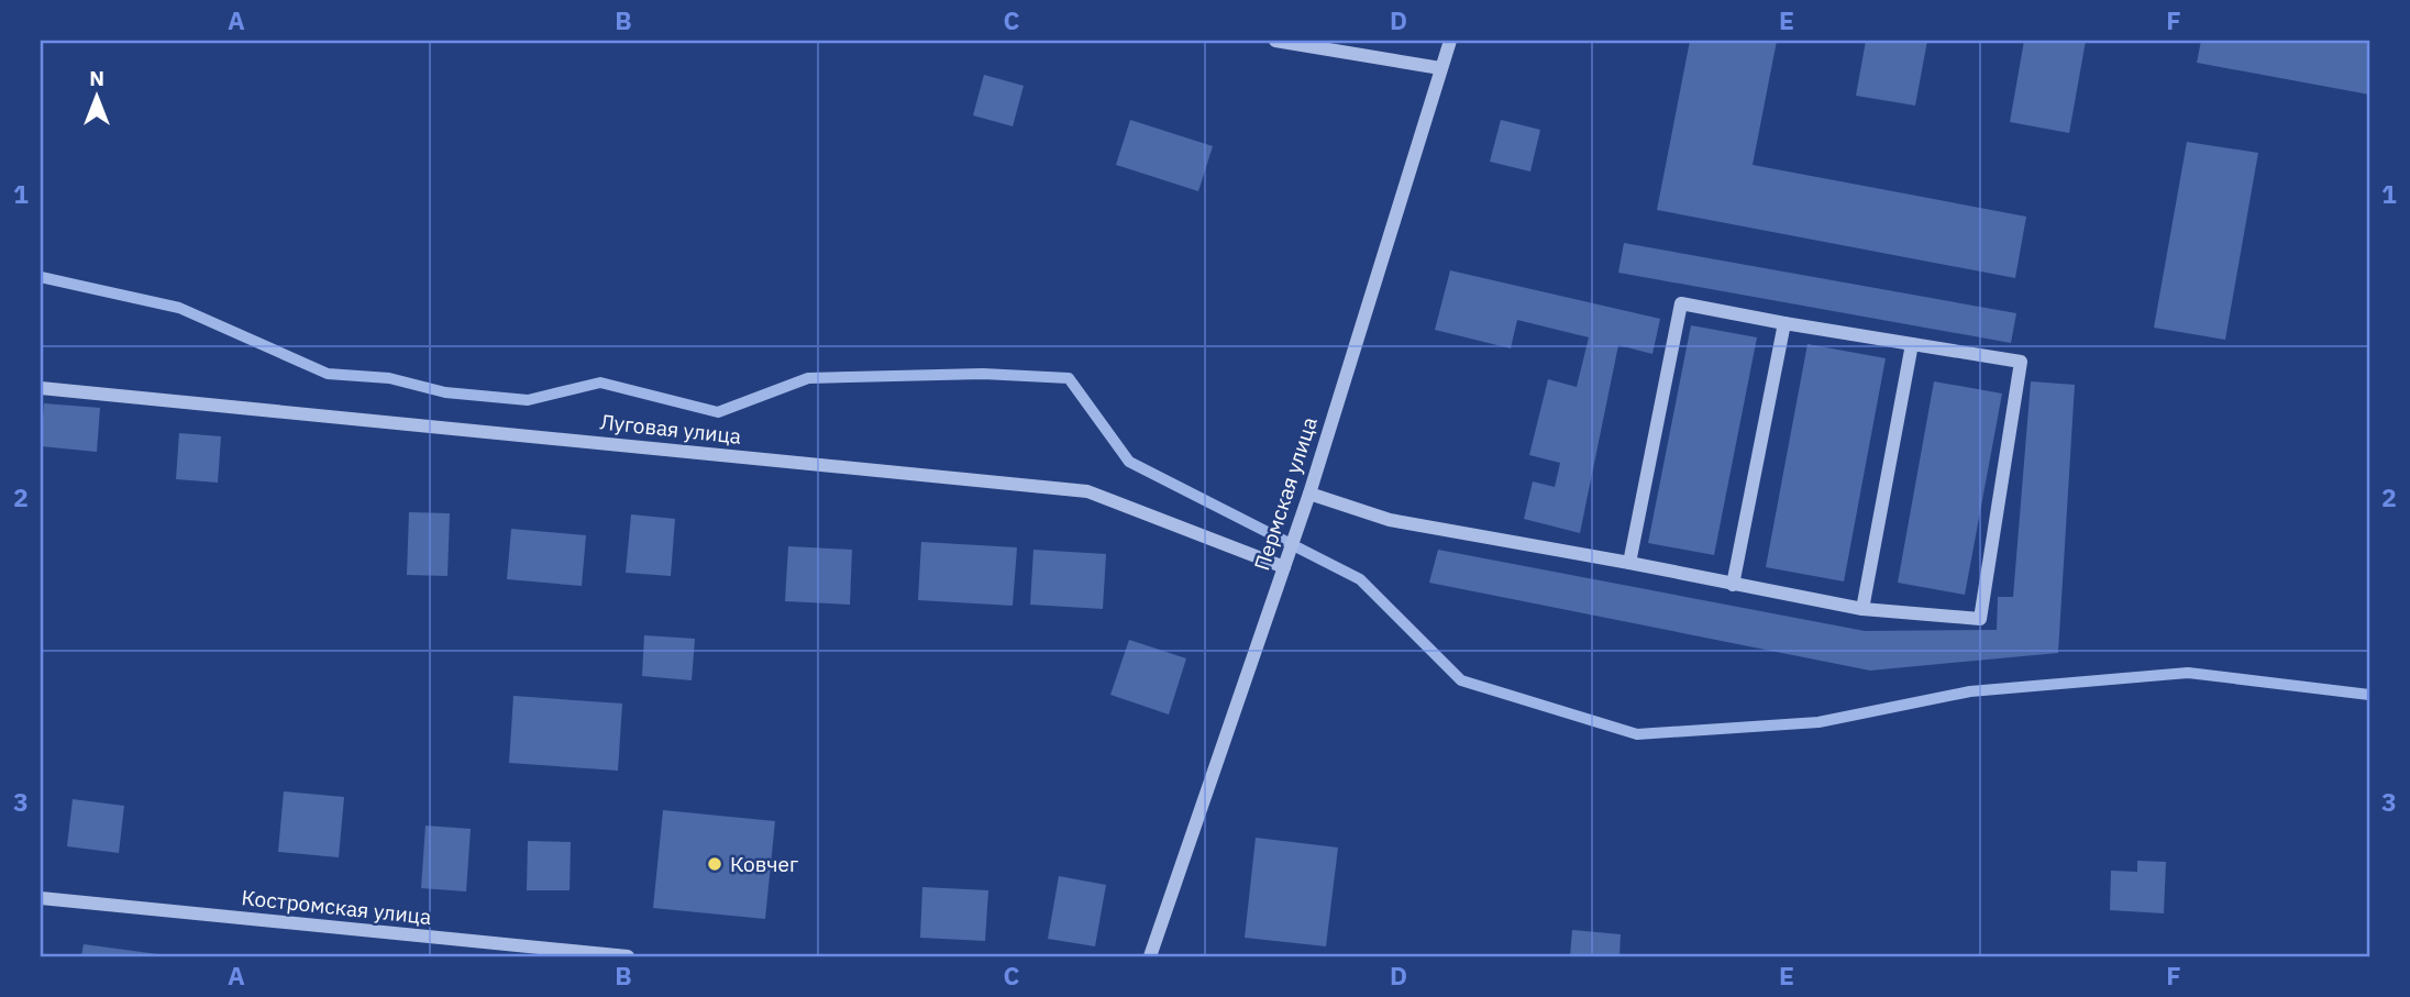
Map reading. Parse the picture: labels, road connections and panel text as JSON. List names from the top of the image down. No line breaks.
{"streets":{"street":["Луговая улица","Пермская улица","Костромская улица"]},"crossings":[["Луговая улица","Пермская улица"]],"places":["Ковчег"],"north":"top","grid":{"columns":["A","B","C","D","E","F"],"rows":["1","2","3"]}}
